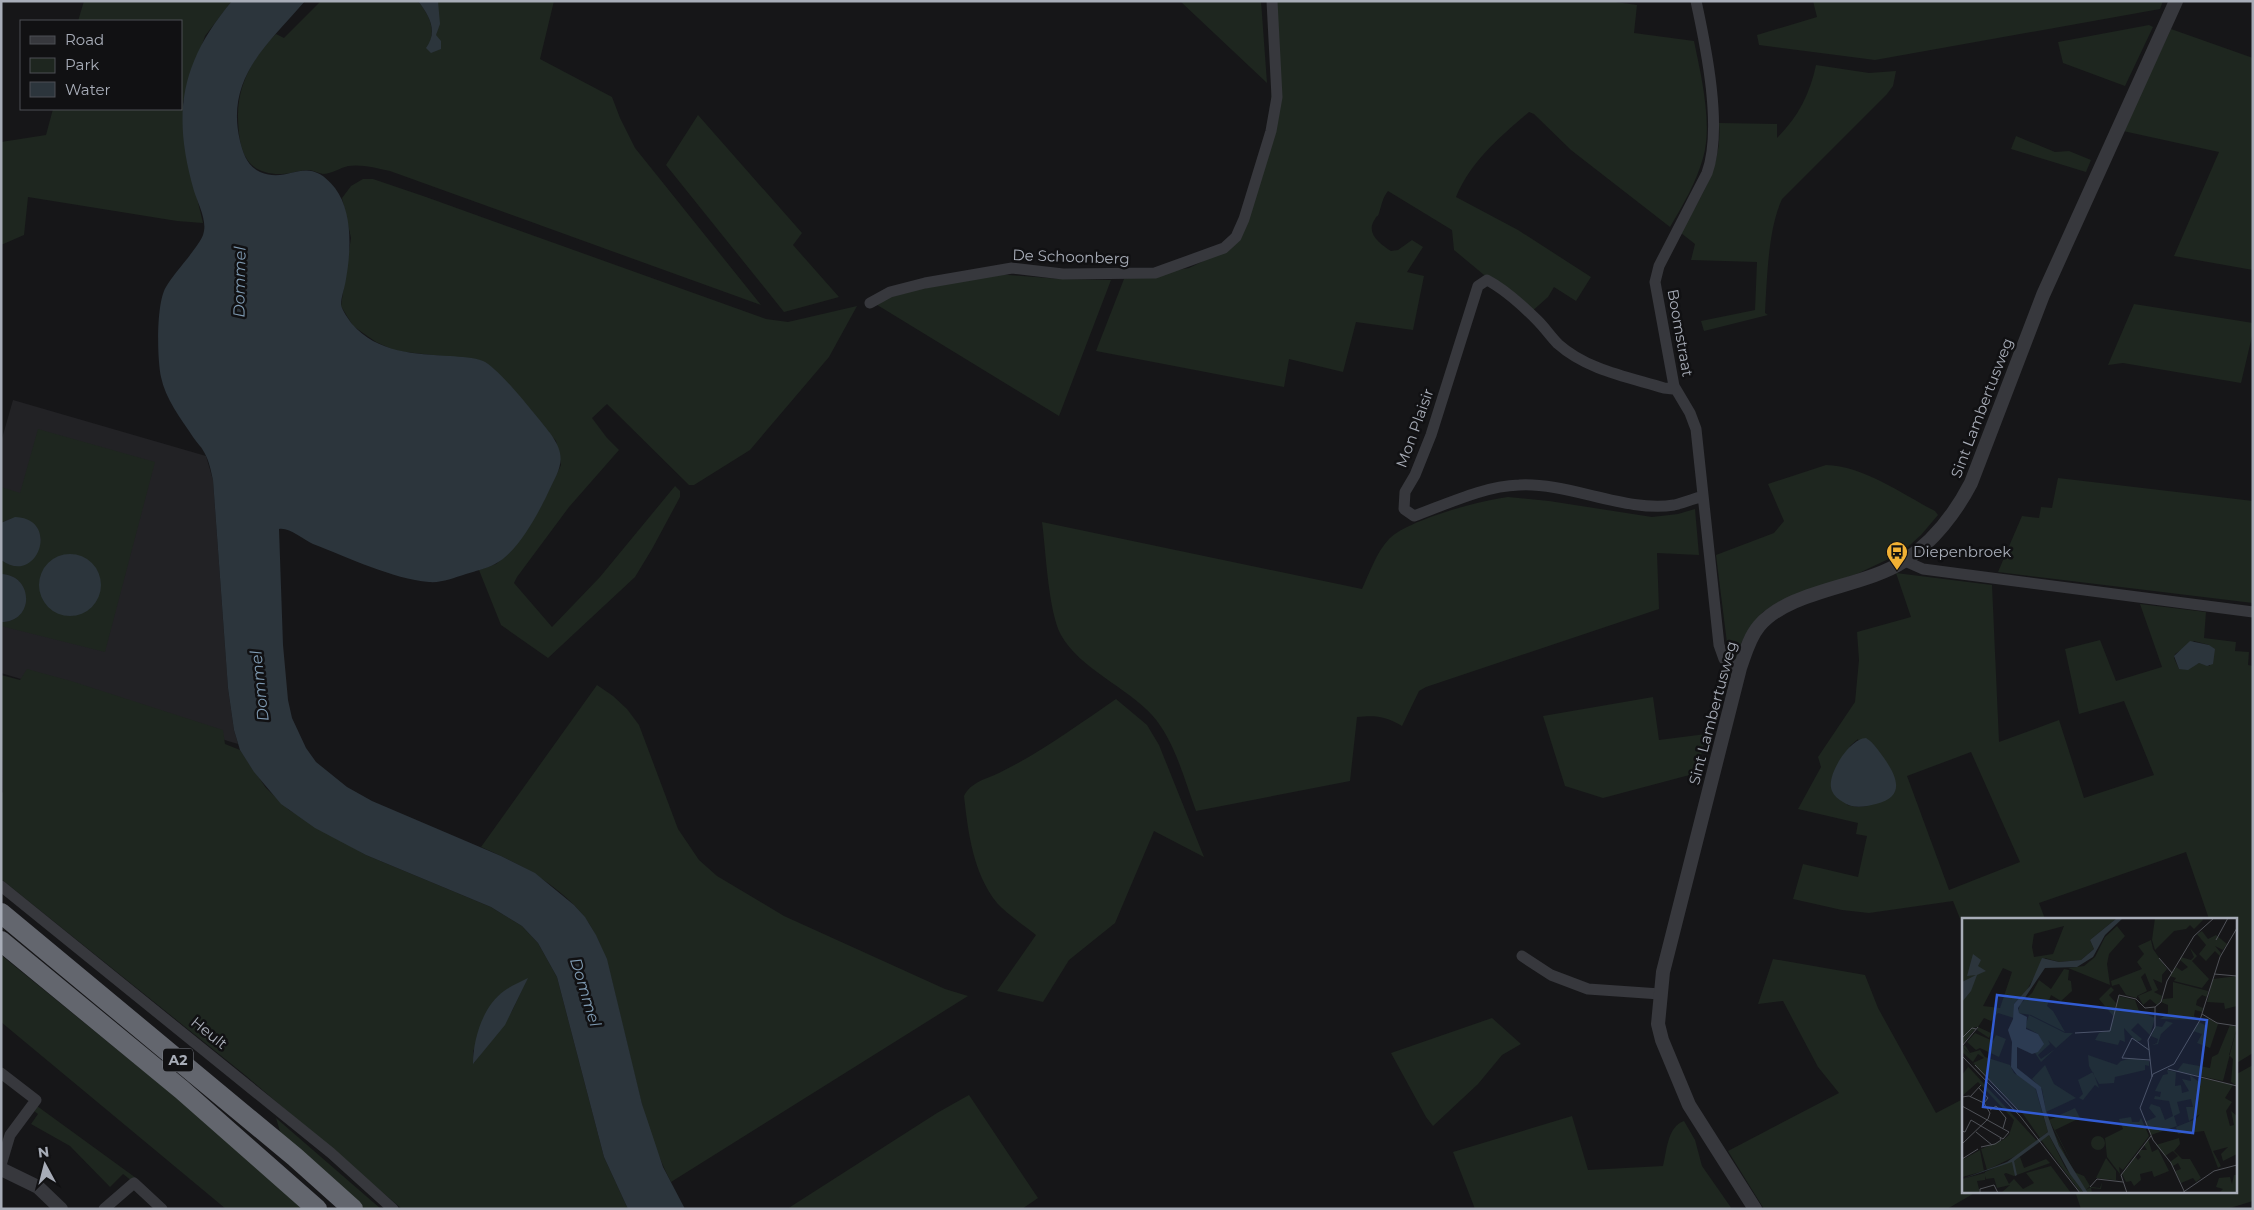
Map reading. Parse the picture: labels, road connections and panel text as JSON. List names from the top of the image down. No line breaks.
{"streets":{"highway":["A2"],"street":["De Schoonberg","Boomstraat","Sint Lambertusweg","Mon Plaisir","Heult"]},"crossings":[["Boomstraat","Sint Lambertusweg"],["Boomstraat","Mon Plaisir"]],"water":["Dommel"],"places":{"bus stop":["Diepenbroek"]},"legend":["Road","Park","Water"],"north":"top"}
